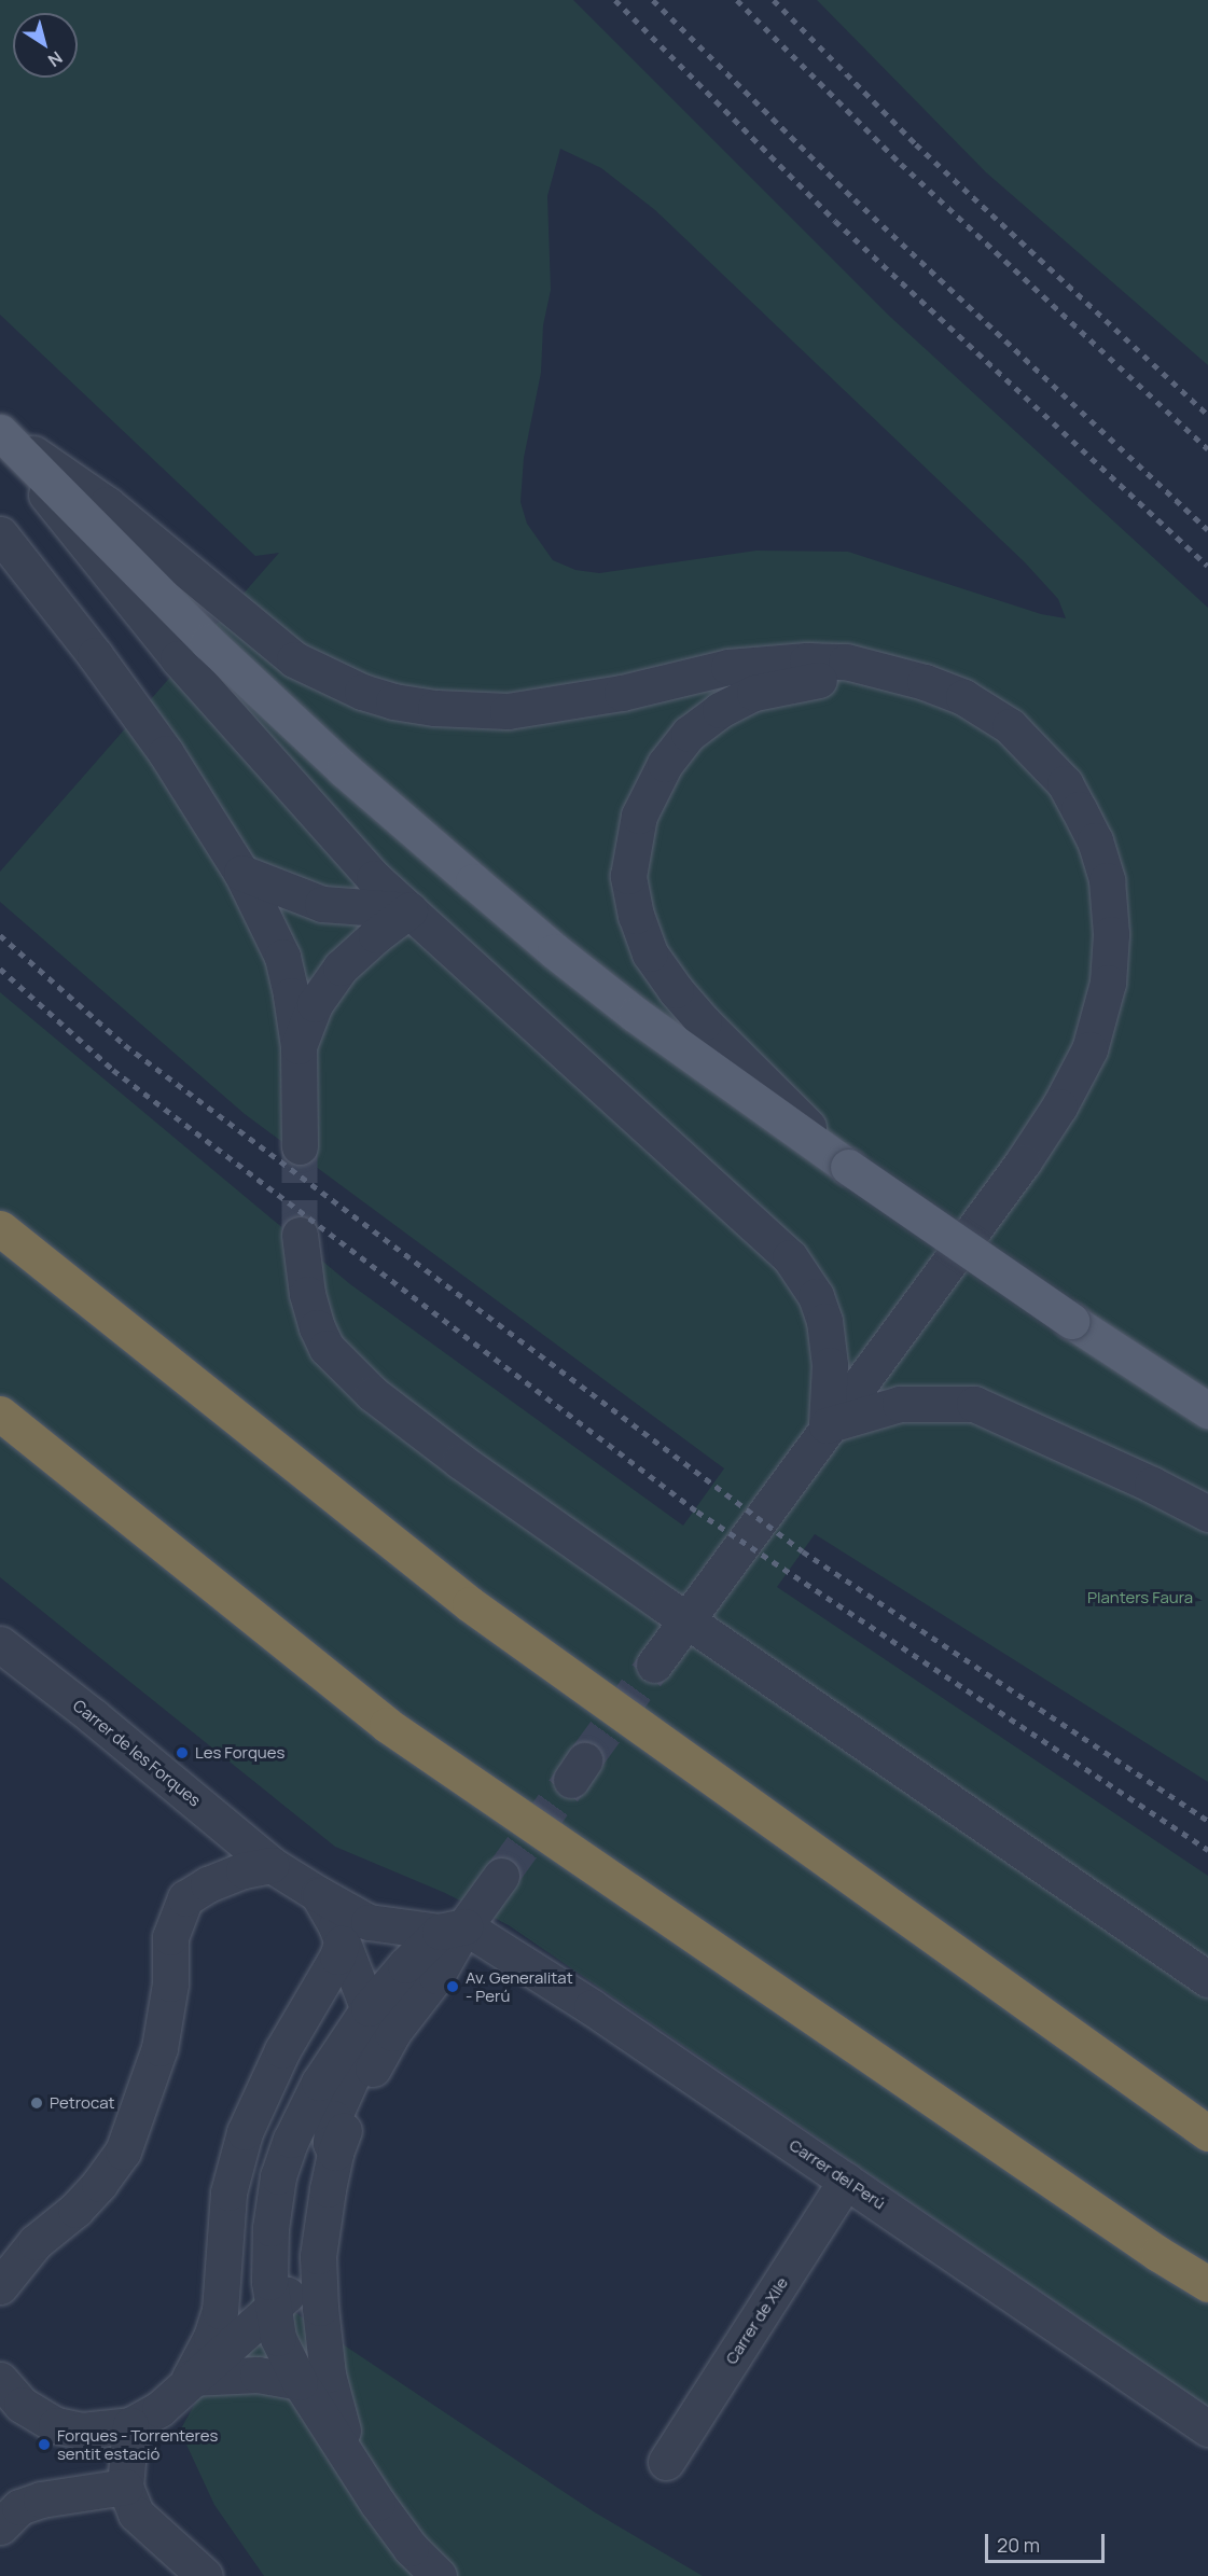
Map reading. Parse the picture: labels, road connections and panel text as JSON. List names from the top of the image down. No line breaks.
{"streets":{"street":["Carrer de les Forques","Carrer del Perú","Carrer de Xile"]},"crossings":[["Carrer del Perú","Carrer de Xile"]],"parks":["Planters Faura"],"places":["Les Forques","Av. Generalitat - Perú","Petrocat","Forques - Torrenteres sentit estació"],"scale_bar":"20 m","north":"bottom right"}
